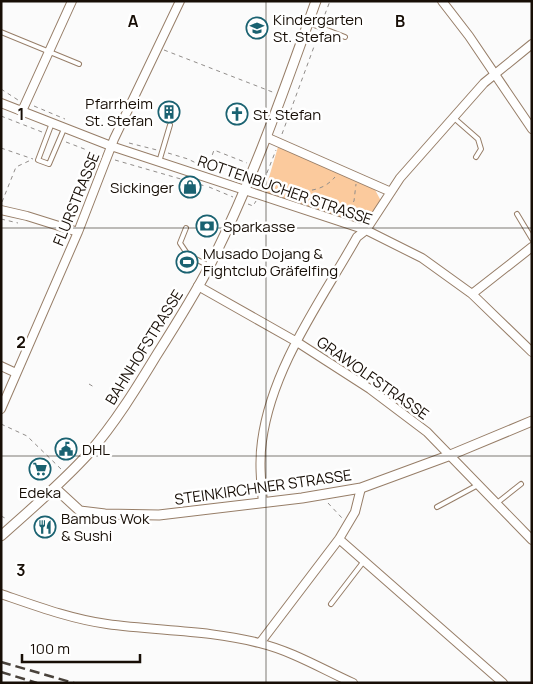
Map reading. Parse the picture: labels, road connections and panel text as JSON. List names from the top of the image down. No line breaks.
{"streets":{"street":["ROTTENBUCHER STRASSE","FLURSTRASSE","BAHNHOFSTRASSE","GRAWOLFSTRASSE","STEINKIRCHNER STRASSE"]},"crossings":[["ROTTENBUCHER STRASSE","FLURSTRASSE"],["ROTTENBUCHER STRASSE","BAHNHOFSTRASSE"],["BAHNHOFSTRASSE","GRAWOLFSTRASSE"],["BAHNHOFSTRASSE","STEINKIRCHNER STRASSE"],["GRAWOLFSTRASSE","STEINKIRCHNER STRASSE"]],"places":{"school or university":["Kindergarten St. Stefan"],"building":["Pfarrheim St. Stefan"],"church":["St. Stefan"],"shop":["Sickinger"],"bank":["Sparkasse"],"sports":["Musado Dojang & Fightclub Gräfelfing"],"public building":["DHL"],"supermarket":["Edeka"],"restaurant":["Bambus Wok & Sushi"]},"scale_bar":"100 m","grid":{"columns":["A","B"],"rows":["1","2","3"]}}
